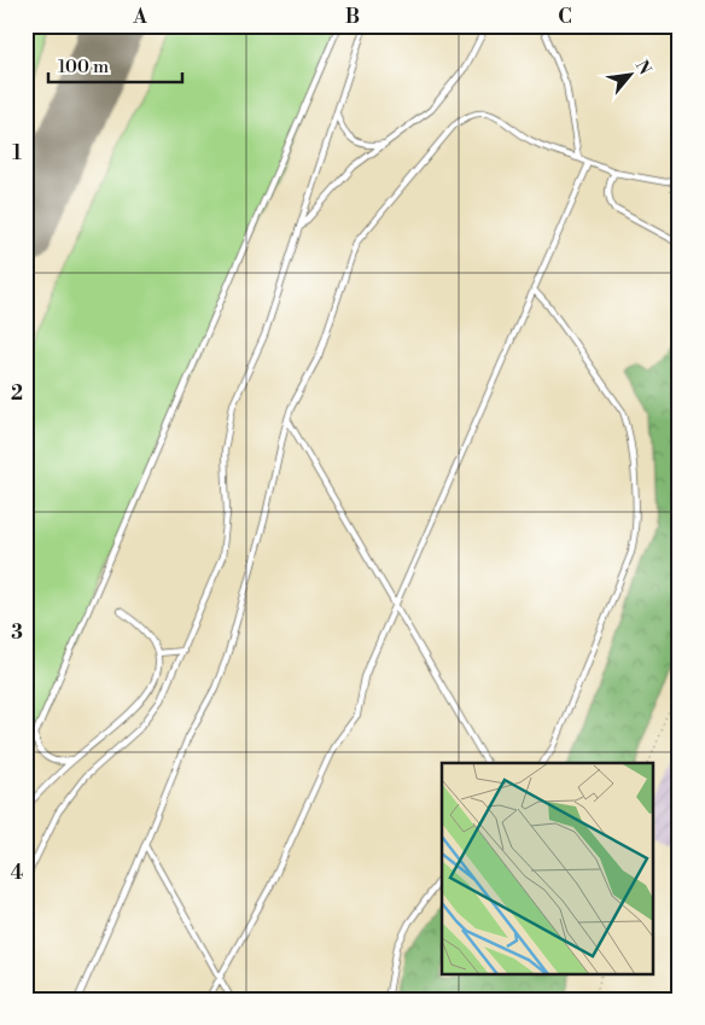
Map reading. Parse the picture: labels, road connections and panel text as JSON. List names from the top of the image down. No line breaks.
{"scale_bar":"100 m","north":"top right","grid":{"columns":["A","B","C"],"rows":["1","2","3","4"]}}
